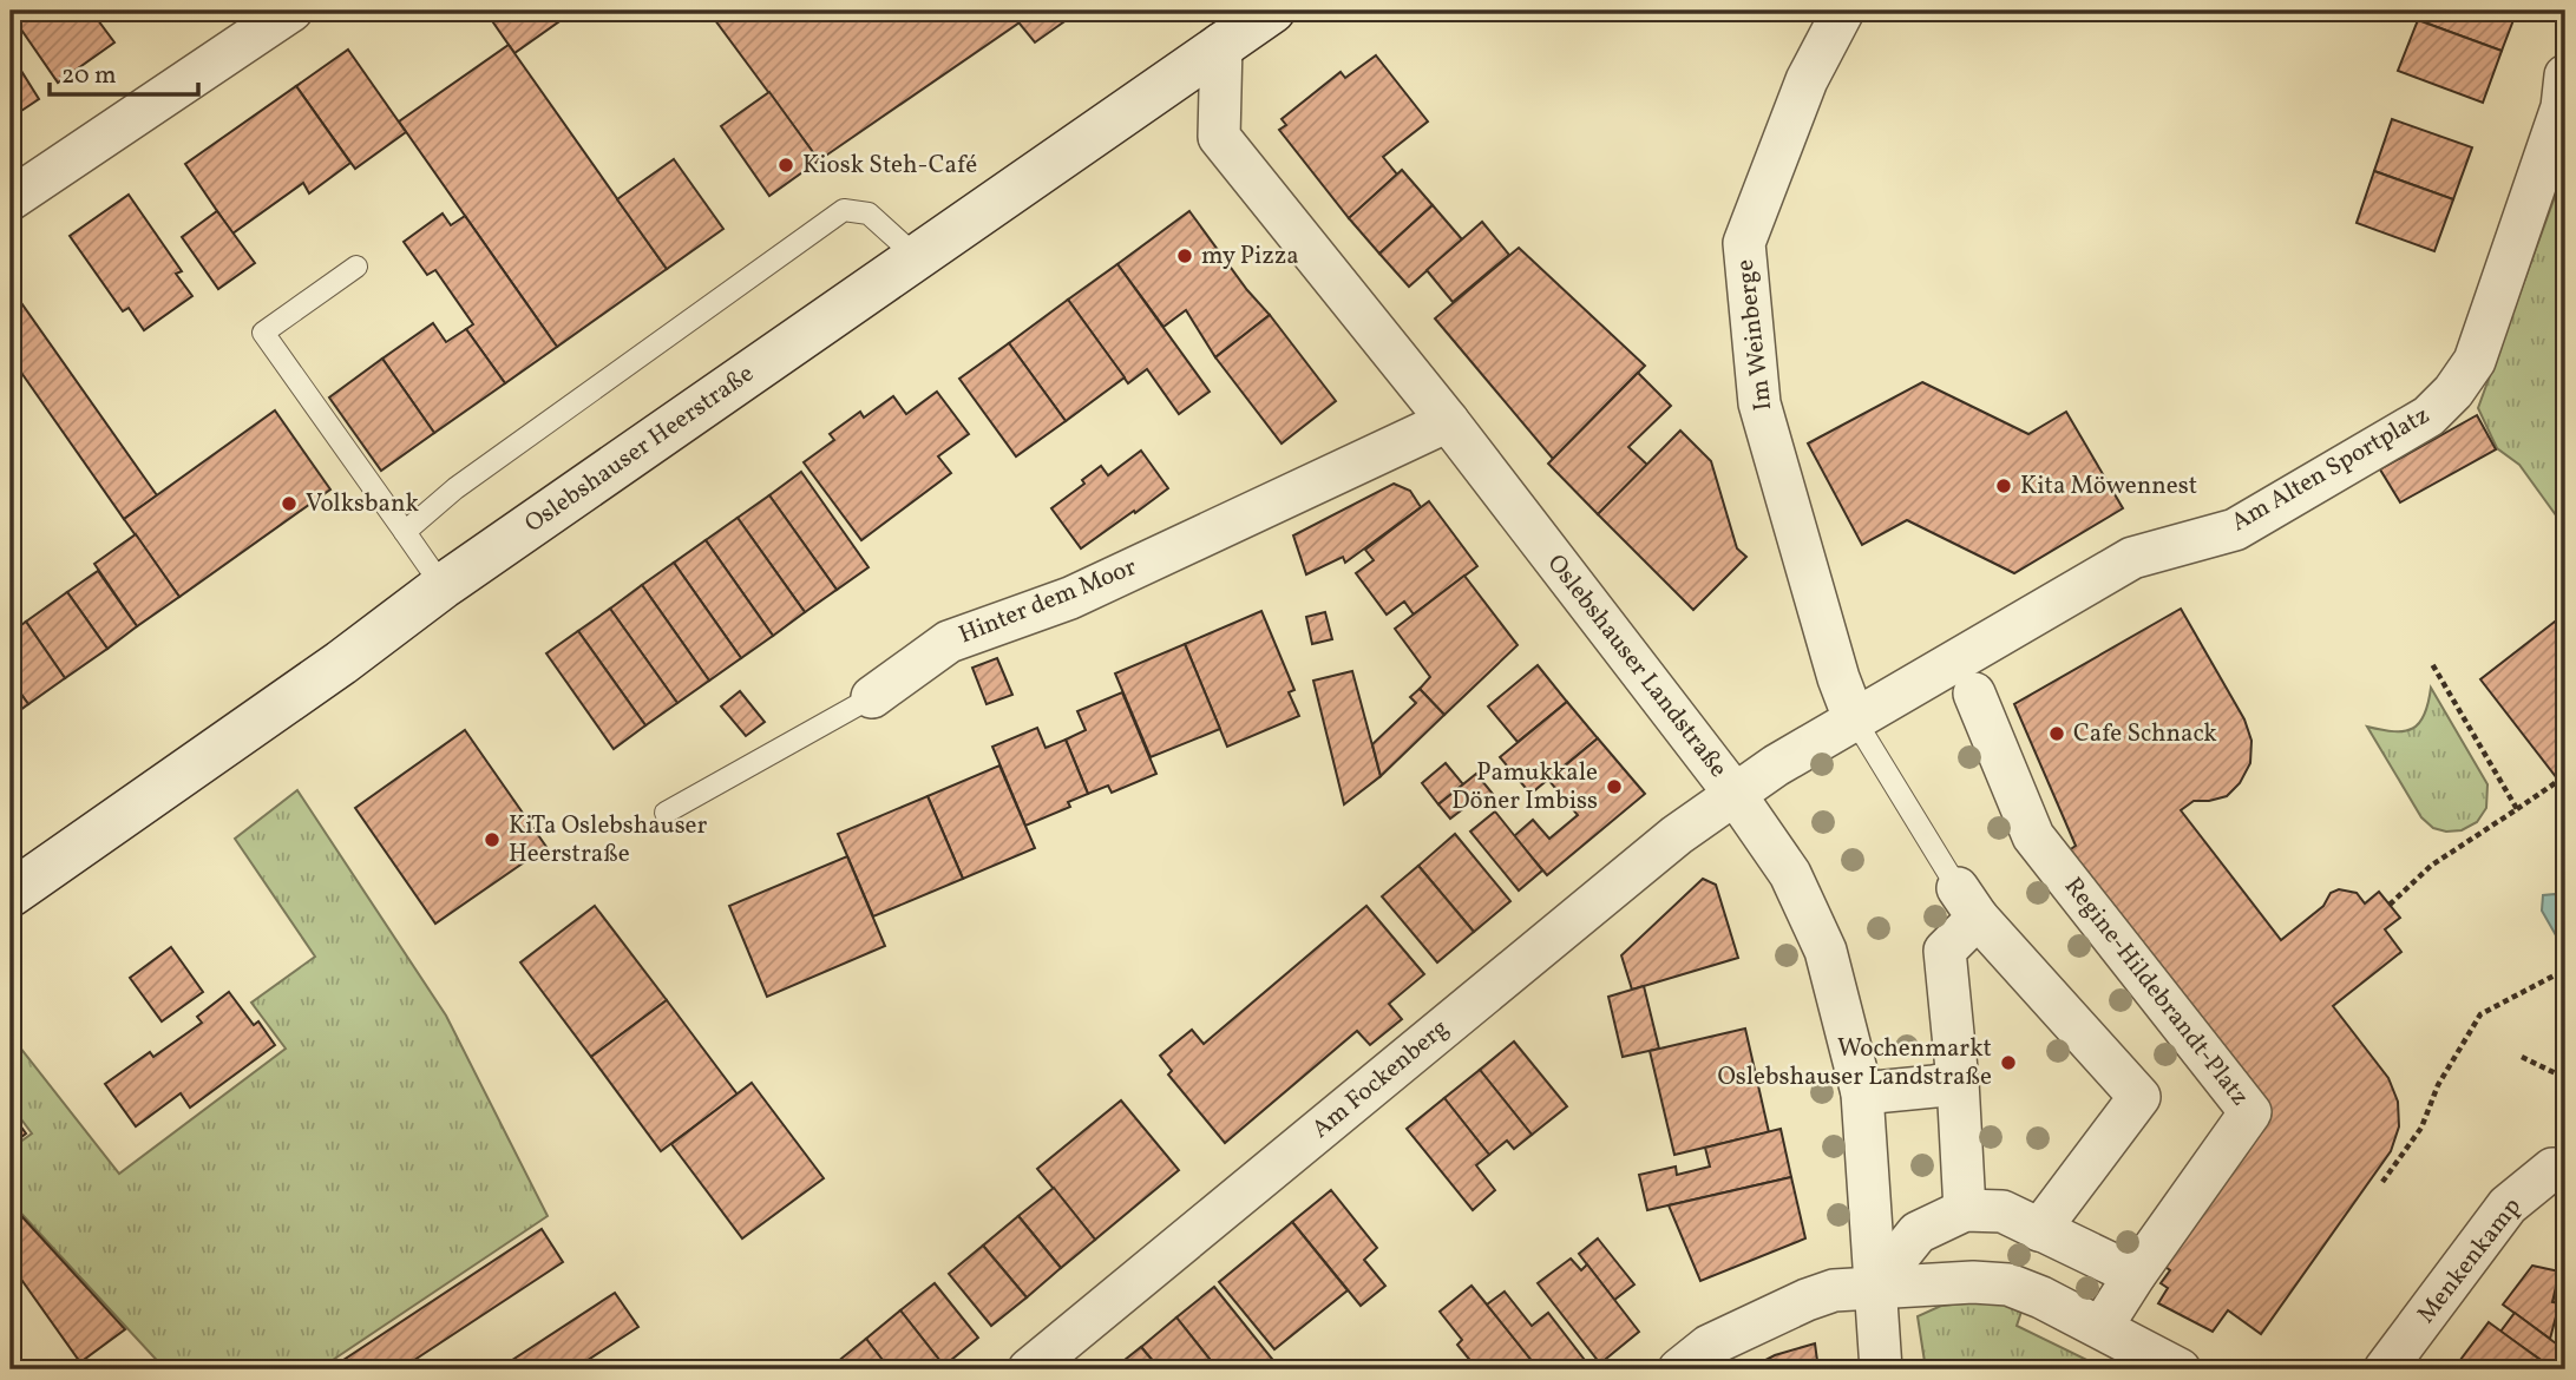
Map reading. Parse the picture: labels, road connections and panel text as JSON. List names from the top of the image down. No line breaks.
{"streets":{"main road":["Oslebshauser Heerstraße"],"street":["Im Weinberge","Am Alten Sportplatz","Hinter dem Moor","Oslebshauser Landstraße","Regine-Hildebrandt-Platz","Am Fockenberg","Menkenkamp"]},"crossings":[["Im Weinberge","Am Alten Sportplatz"],["Oslebshauser Heerstraße","Oslebshauser Landstraße"],["Am Alten Sportplatz","Oslebshauser Landstraße"],["Am Alten Sportplatz","Am Fockenberg"],["Hinter dem Moor","Oslebshauser Landstraße"],["Oslebshauser Landstraße","Am Fockenberg"]],"places":["Kiosk Steh-Café","my Pizza","Kita Möwennest","Volksbank","Cafe Schnack","Pamukkale Döner Imbiss","KiTa Oslebshauser Heerstraße","Wochenmarkt Oslebshauser Landstraße"],"scale_bar":"20 m"}
